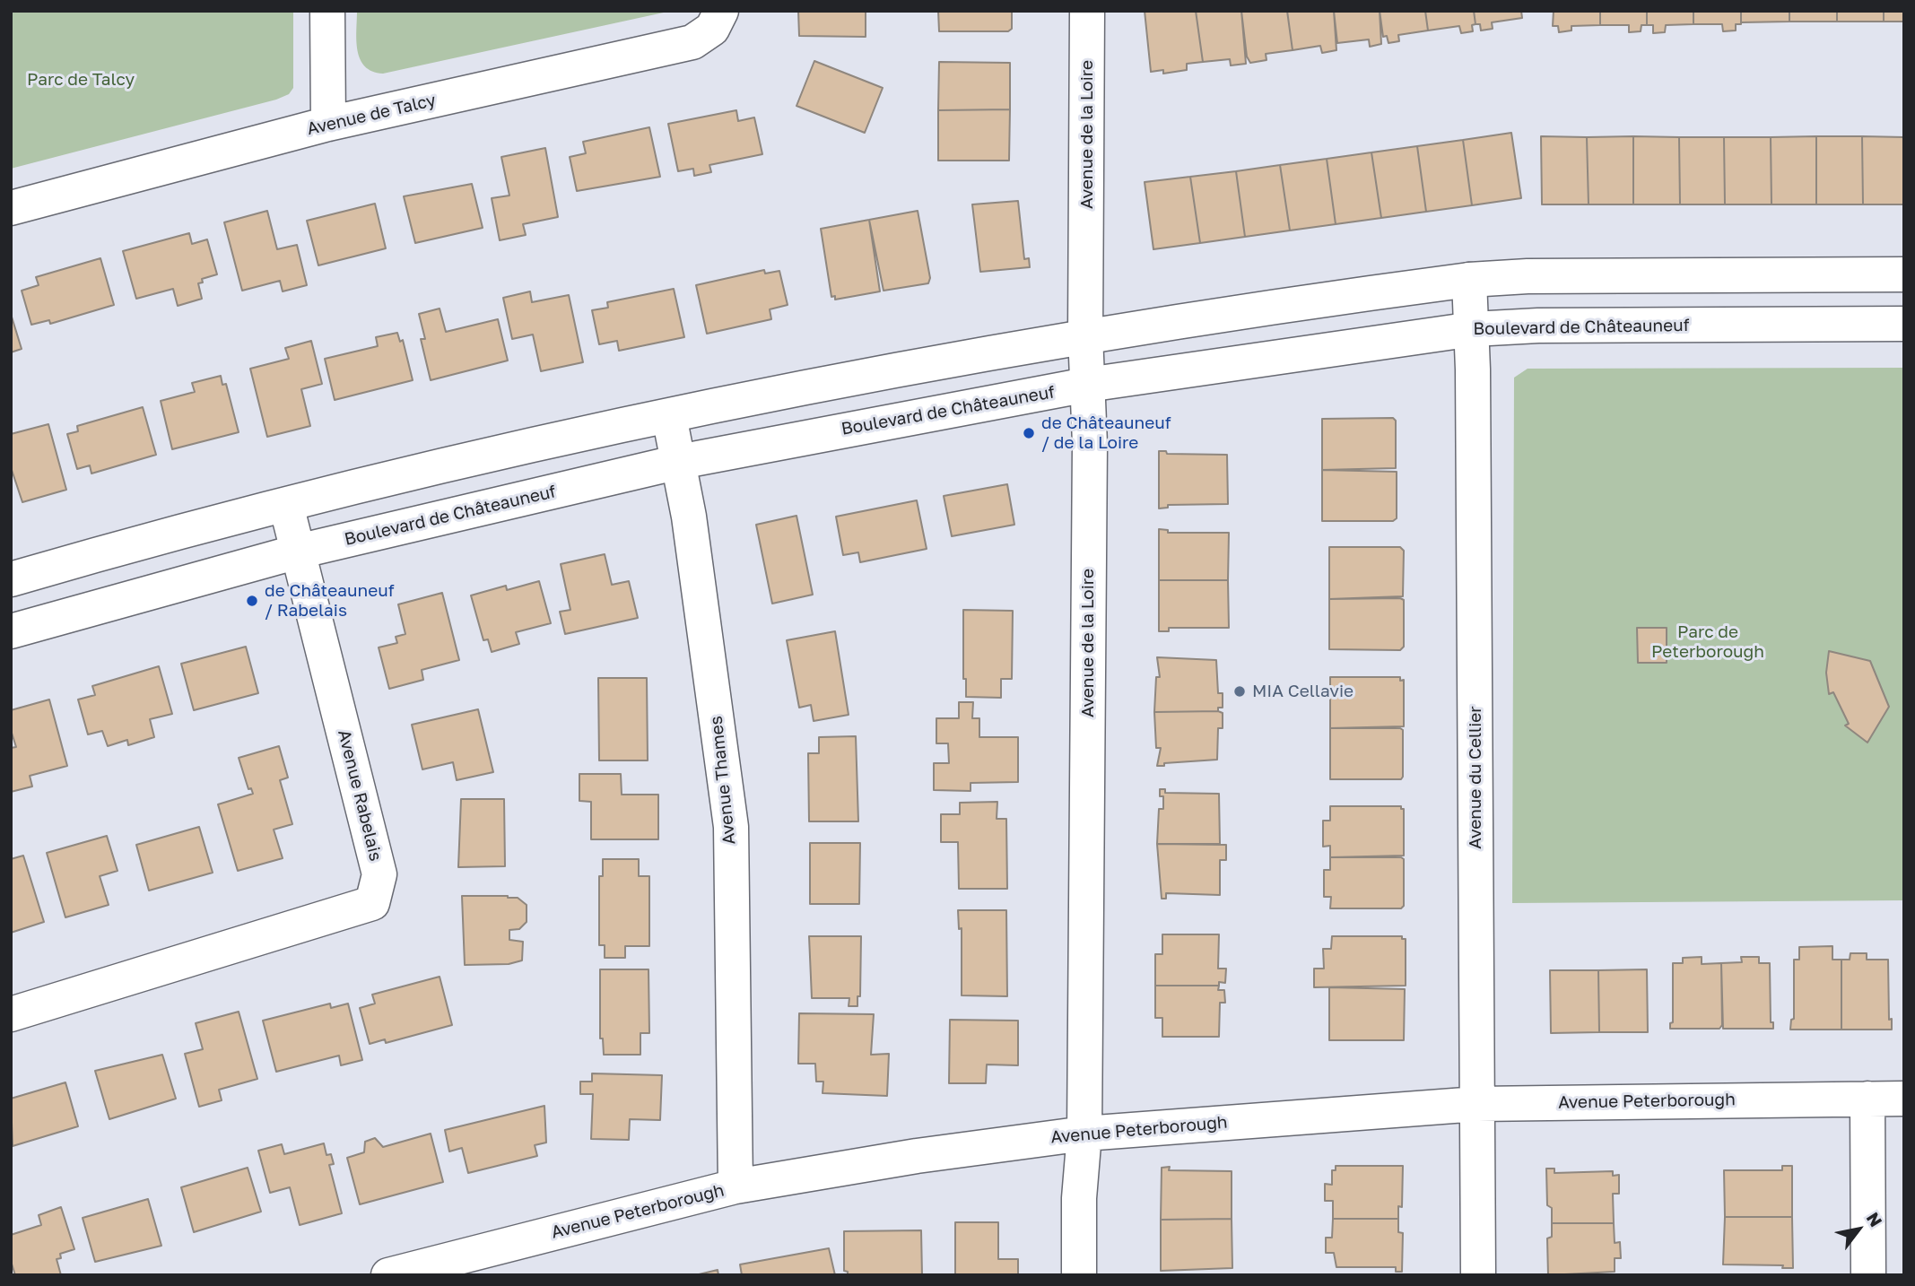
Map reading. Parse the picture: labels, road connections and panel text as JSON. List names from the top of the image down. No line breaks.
{"streets":{"street":["Avenue de Talcy","Avenue de la Loire","Boulevard de Châteauneuf","Avenue du Cellier","Avenue Thames","Avenue Rabelais","Avenue Peterborough"]},"crossings":[["Avenue de la Loire","Boulevard de Châteauneuf"],["Avenue de la Loire","Avenue Peterborough"],["Boulevard de Châteauneuf","Avenue du Cellier"],["Boulevard de Châteauneuf","Avenue Thames"],["Boulevard de Châteauneuf","Avenue Rabelais"],["Avenue du Cellier","Avenue Peterborough"],["Avenue Thames","Avenue Peterborough"]],"parks":["Parc de Talcy","Parc de Peterborough"],"places":["de Châteauneuf / de la Loire","de Châteauneuf / Rabelais","MIA Cellavie"],"north":"top right"}
